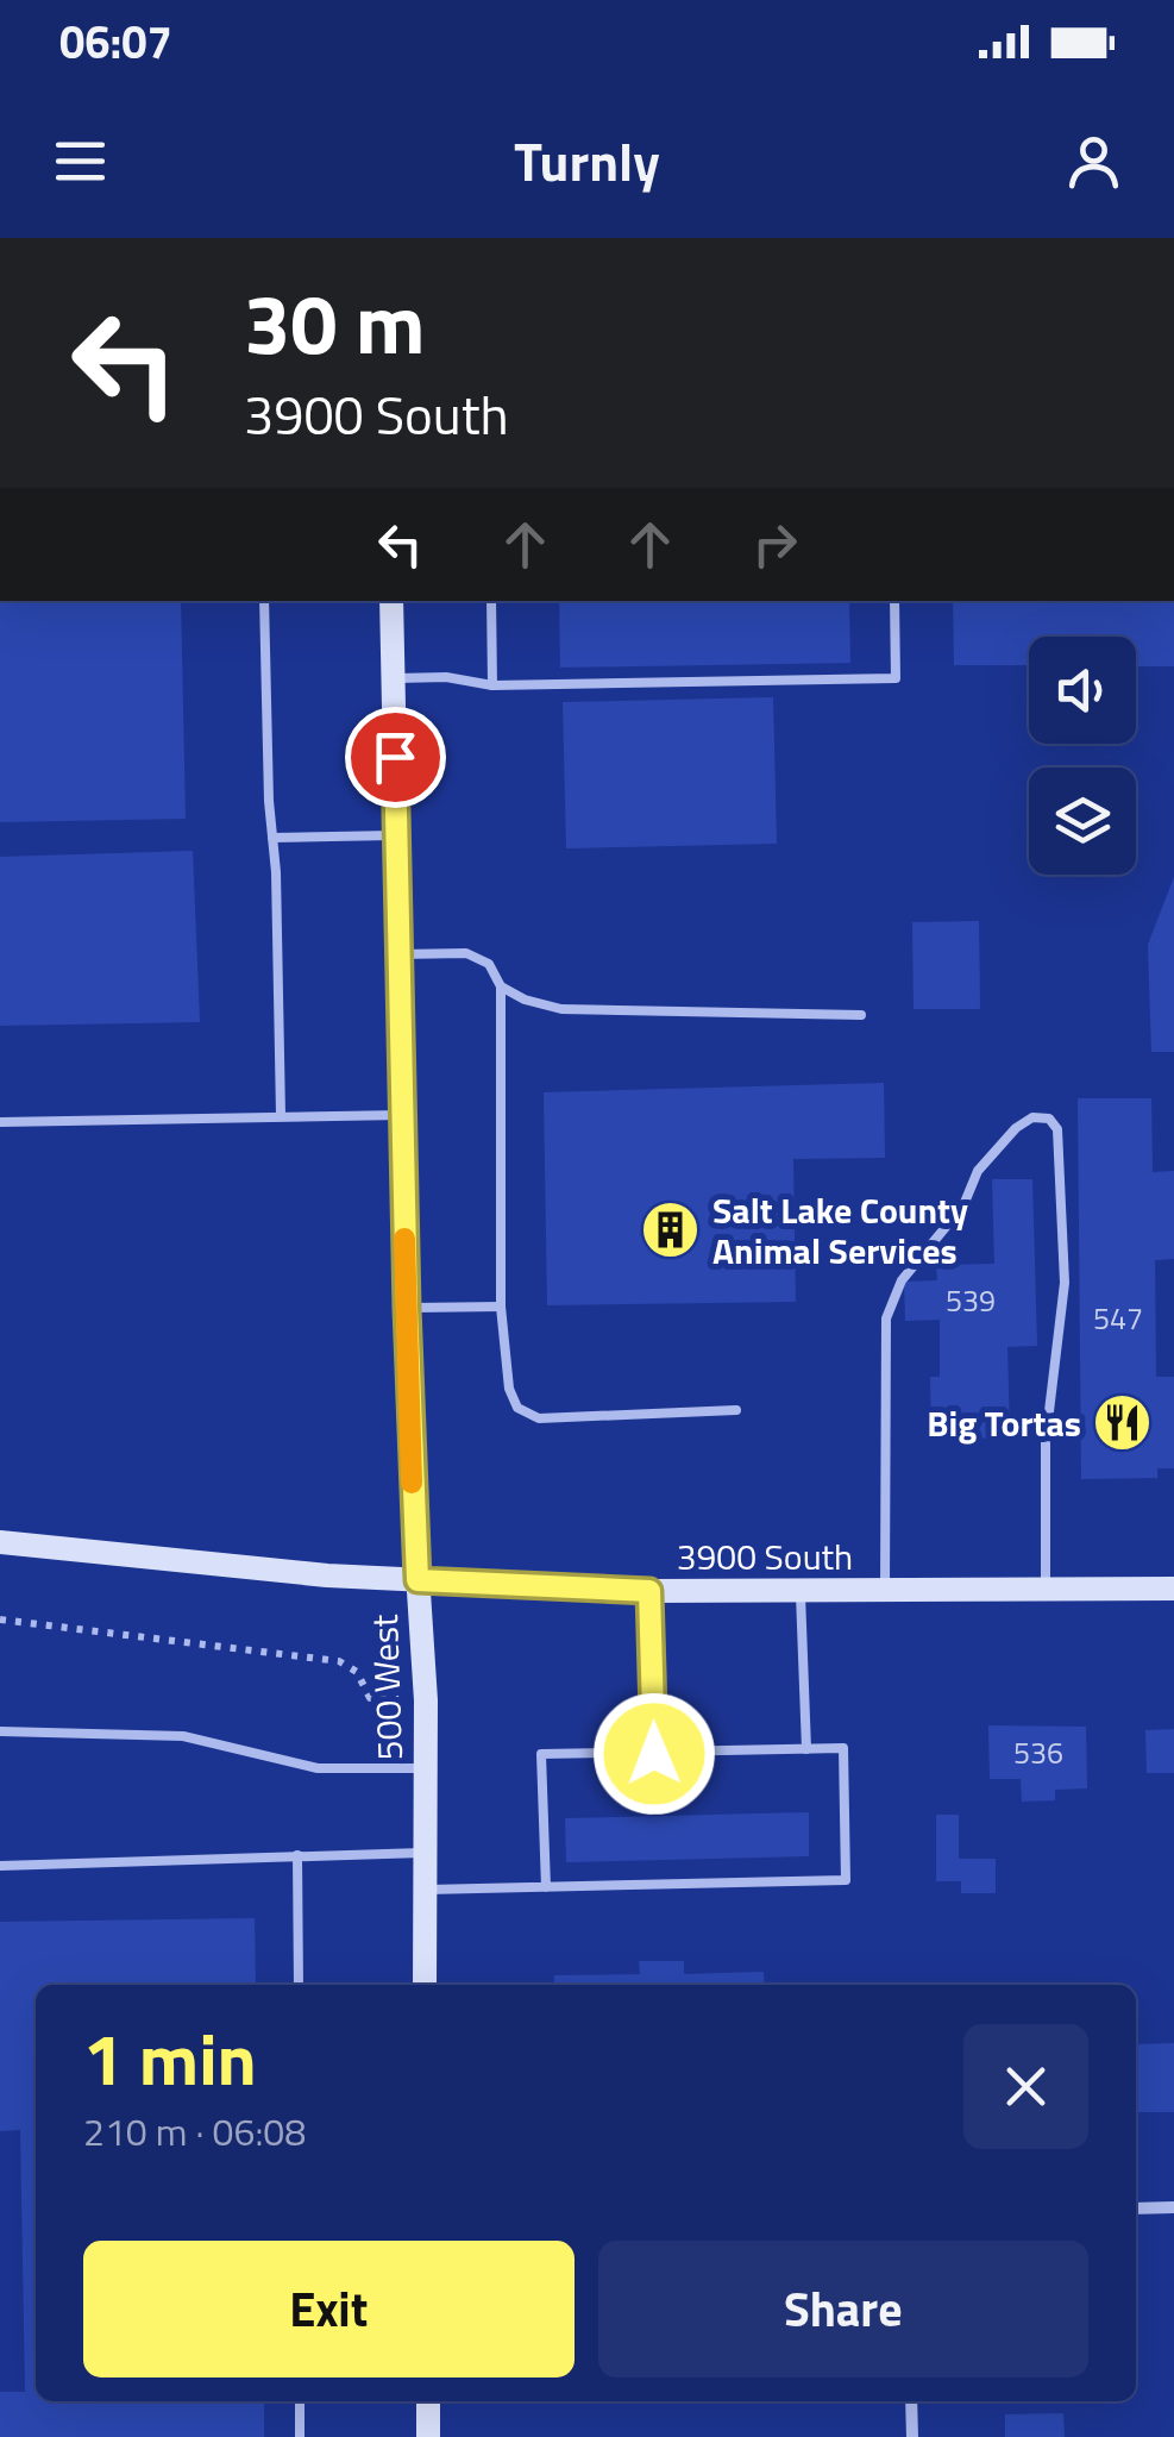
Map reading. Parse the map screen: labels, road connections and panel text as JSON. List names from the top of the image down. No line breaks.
{"streets":{"main road":["3900 South","500 West"]},"crossings":[["3900 South","500 West"]],"places":{"building":["Salt Lake County Animal Services"],"restaurant":["Big Tortas"]},"house_numbers":["539","547","536"],"page":{"status":"06:07","header":"Turnly","turn":["30 m","3900 South"],"heading":["1 min","210 m · 06:08"],"buttons":["Exit","Share"]}}
